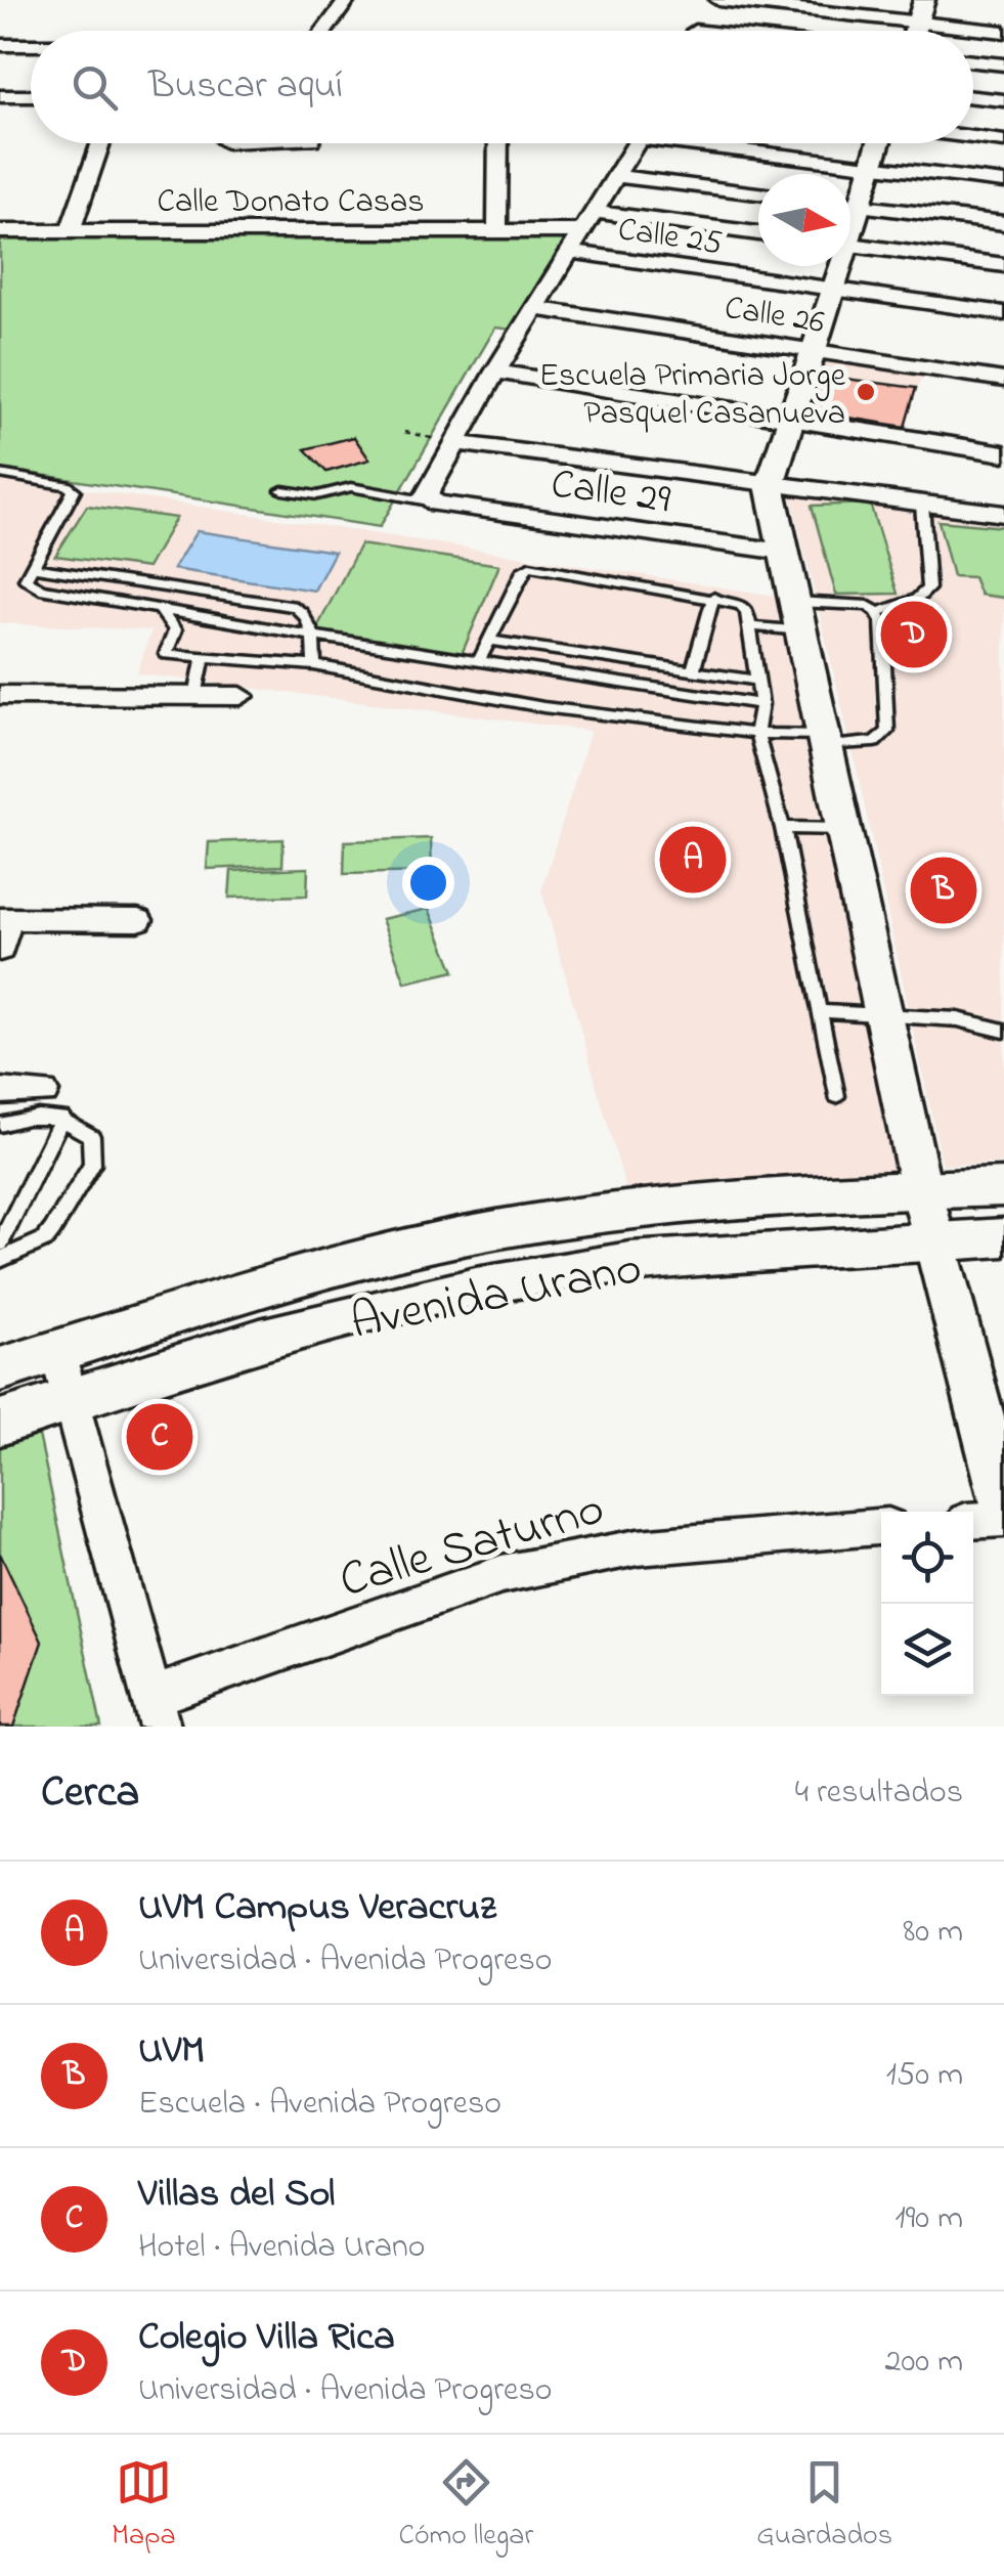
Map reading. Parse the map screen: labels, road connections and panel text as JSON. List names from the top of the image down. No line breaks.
{"streets":{"main road":["Avenida Urano"],"street":["Calle Donato Casas","Calle 25","Calle 26","Calle 29","Calle Saturno"]},"places":["Escuela Primaria Jorge Pasquel Casanueva"],"north":"right","page":{"search":"Buscar aquí","pins":["D","A","B","C"],"heading":["Cerca","4 resultados"],"list":[{"mark":"A","name":"UVM Campus Veracruz","note":"Universidad · Avenida Progreso","value":"80 m"},{"mark":"B","name":"UVM","note":"Escuela · Avenida Progreso","value":"150 m"},{"mark":"C","name":"Villas del Sol","note":"Hotel · Avenida Urano","value":"190 m"},{"mark":"D","name":"Colegio Villa Rica","note":"Universidad · Avenida Progreso","value":"200 m"}],"nav":["Mapa","Cómo llegar","Guardados"]}}
